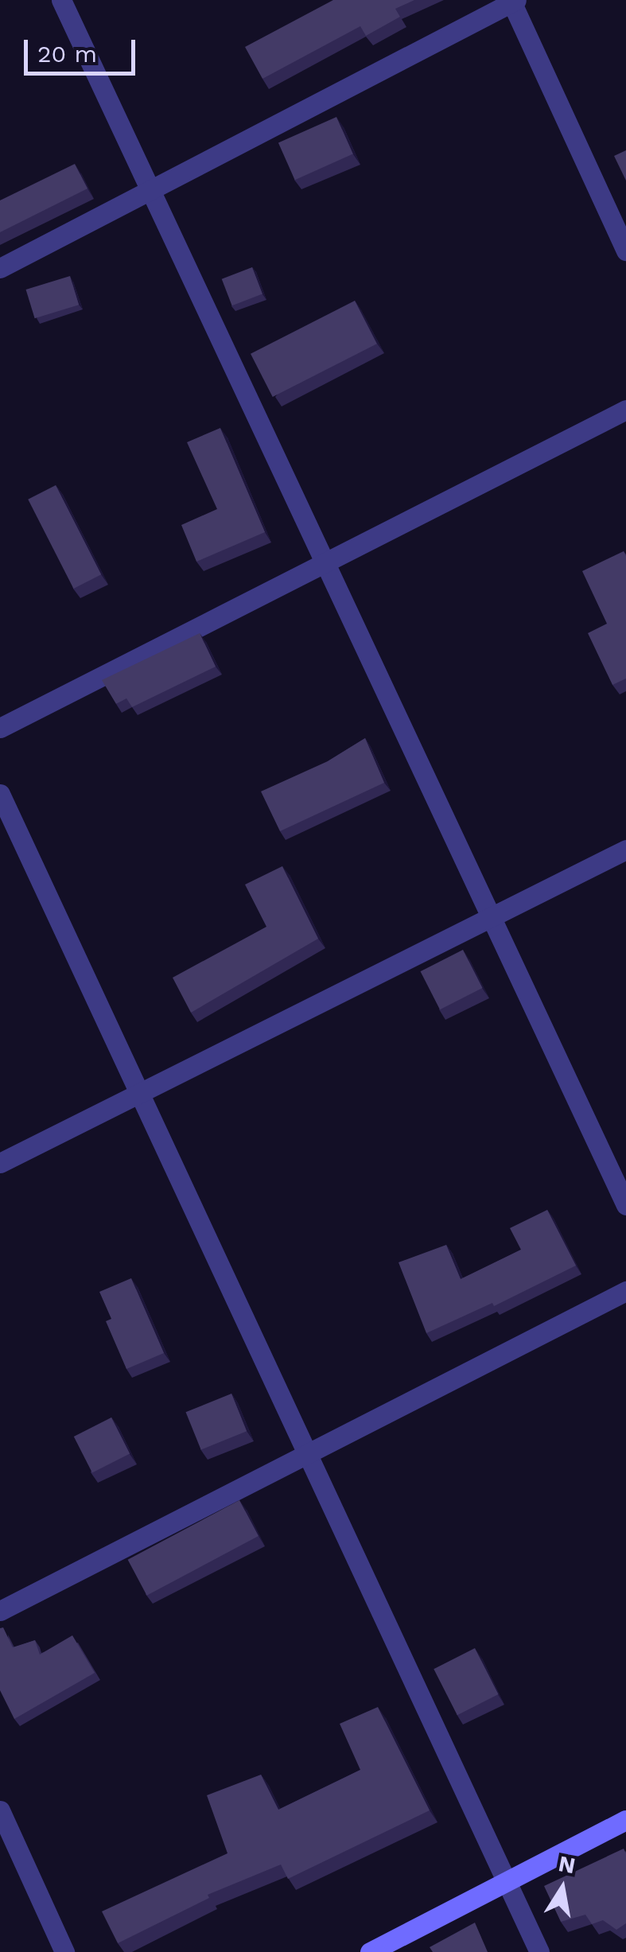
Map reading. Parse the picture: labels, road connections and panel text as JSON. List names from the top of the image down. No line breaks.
{"scale_bar":"20 m","north":"top"}
